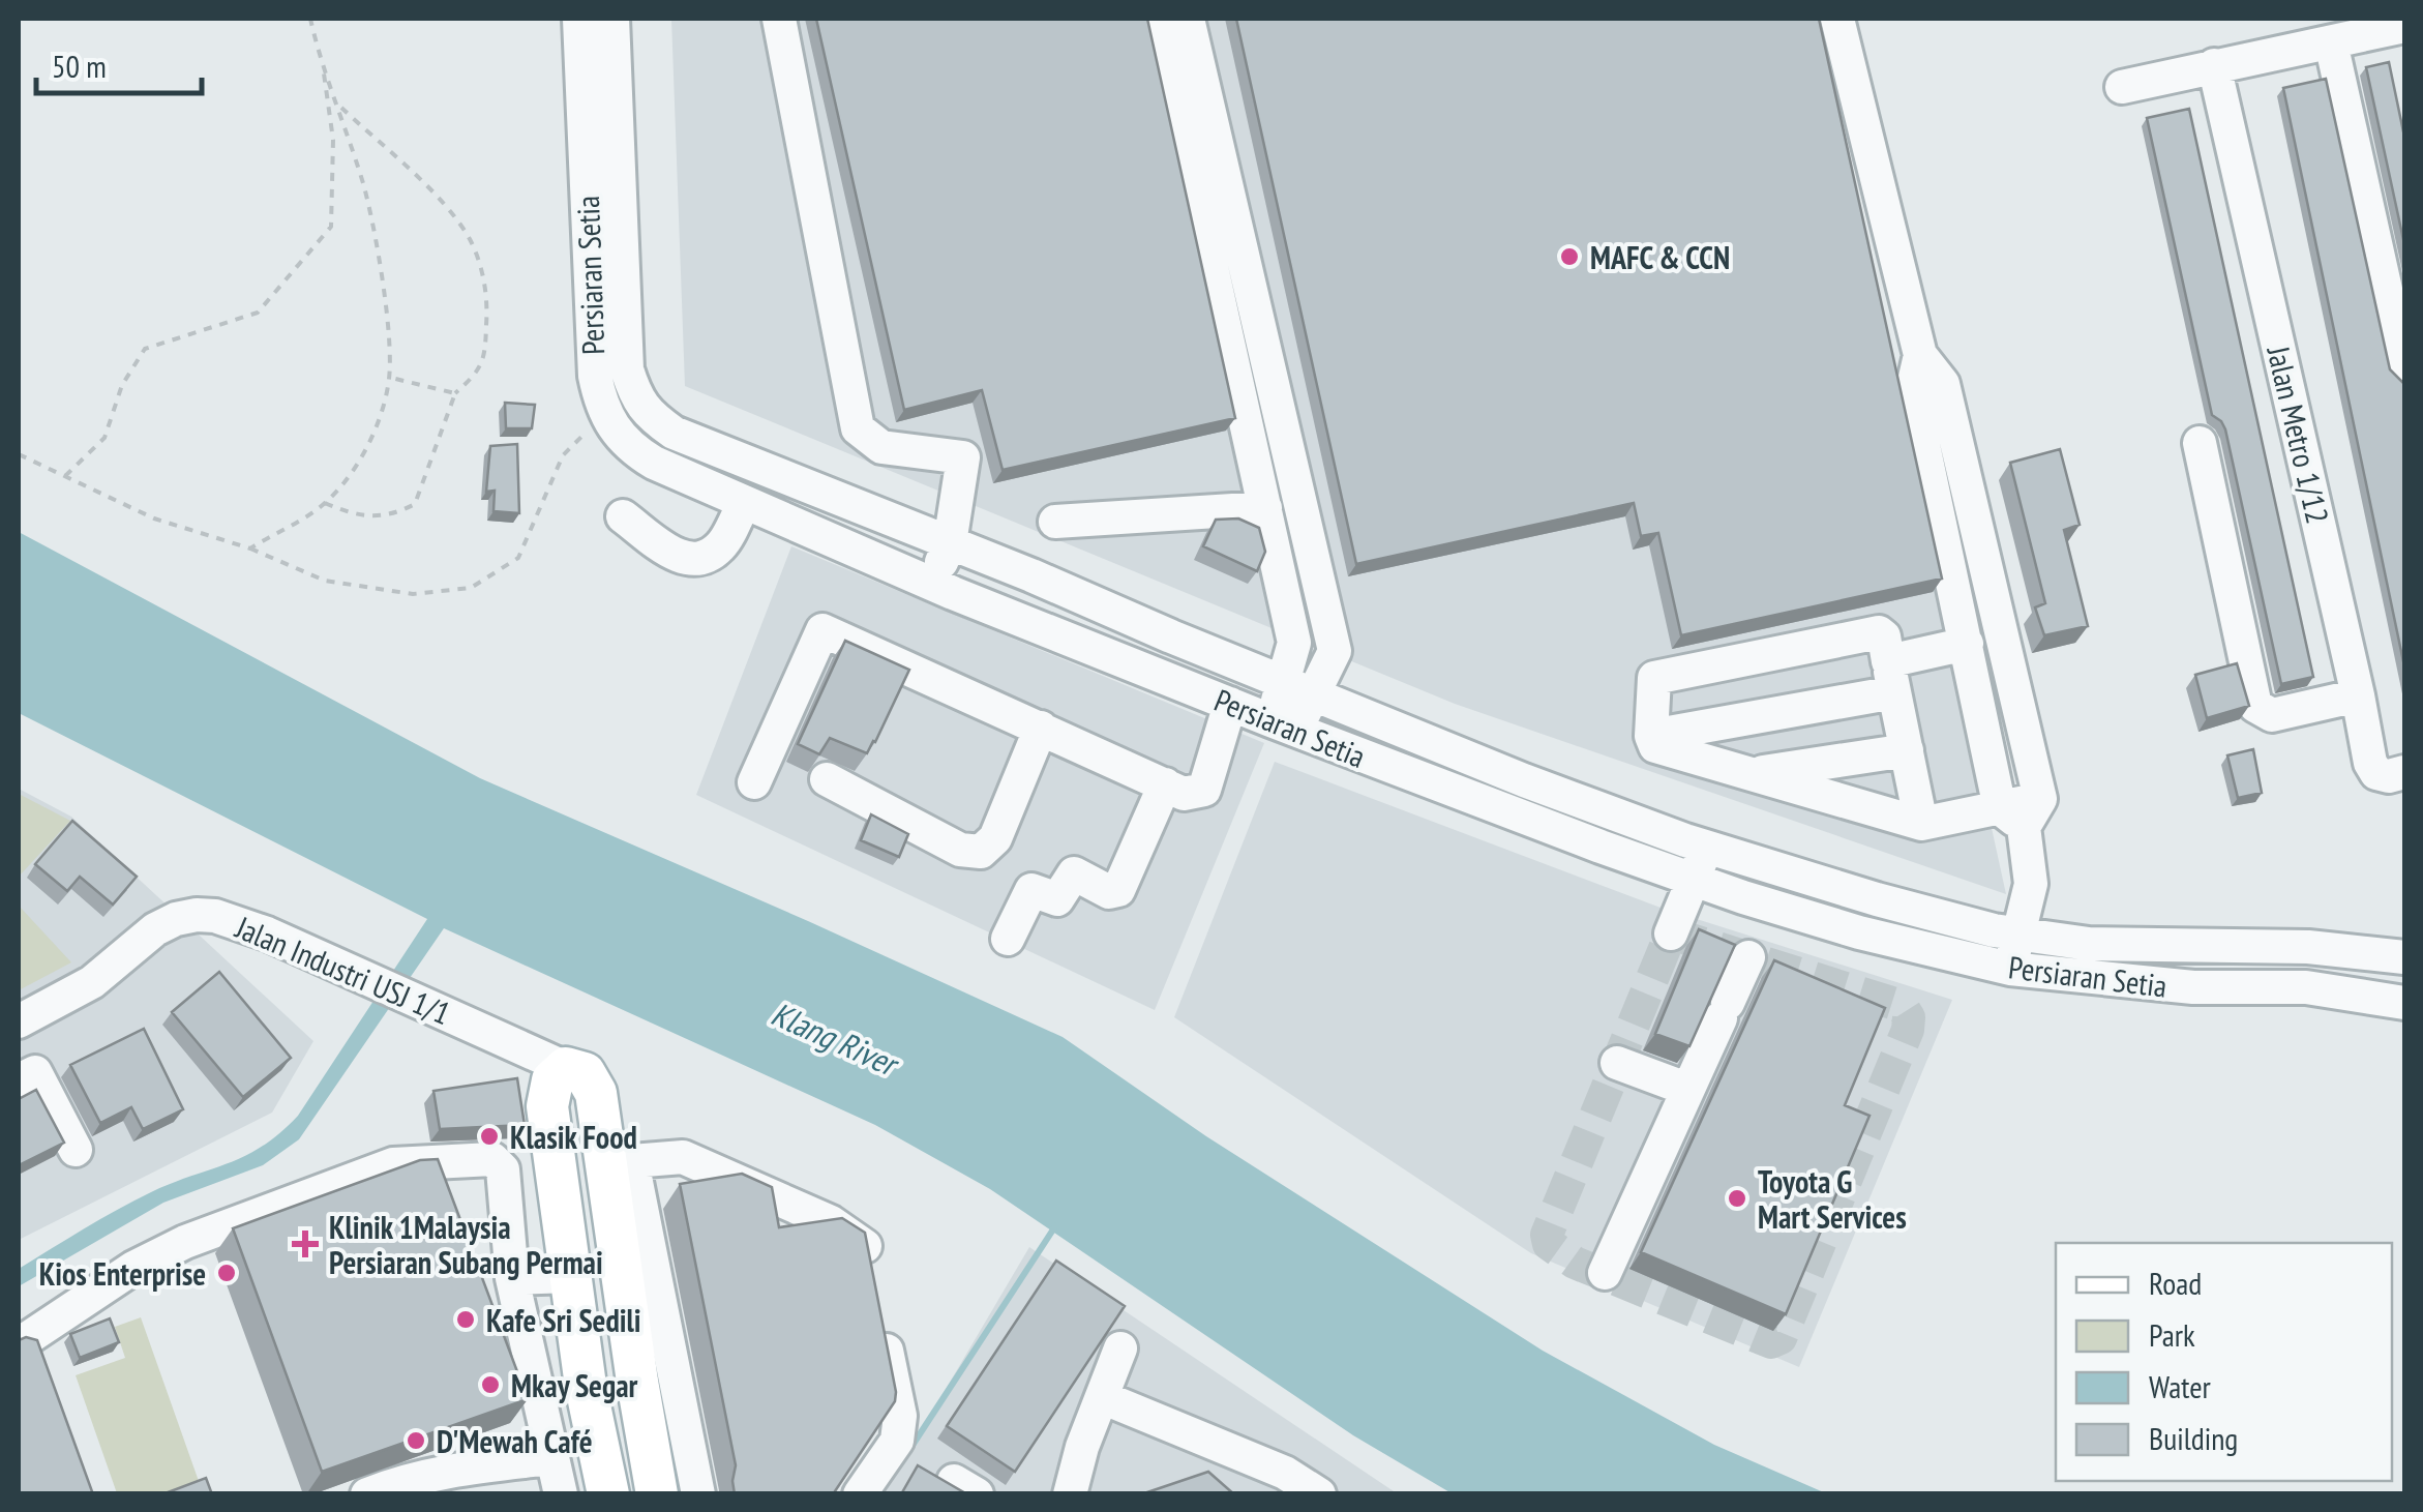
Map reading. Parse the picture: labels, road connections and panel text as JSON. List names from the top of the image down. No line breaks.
{"streets":{"street":["Persiaran Setia","Jalan Metro 1/12","Jalan Industri USJ 1/1"]},"water":["Klang River"],"places":{"other":["MAFC & CCN","Klasik Food","Toyota G Mart Services","Kios Enterprise","Kafe Sri Sedili","Mkay Segar","D'Mewah Café"],"health":["Klinik 1Malaysia Persiaran Subang Permai"]},"legend":["Road","Park","Water","Building"],"scale_bar":"50 m"}
